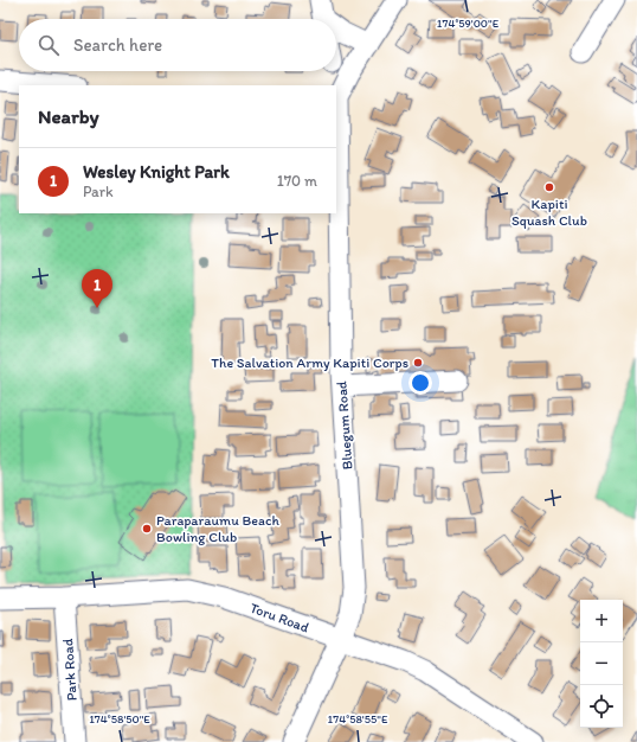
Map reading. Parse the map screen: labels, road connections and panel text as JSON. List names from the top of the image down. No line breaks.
{"streets":{"street":["Bluegum Road","Toru Road","Park Road"]},"crossings":[["Bluegum Road","Toru Road"],["Toru Road","Park Road"]],"places":["Kapiti Squash Club","The Salvation Army Kapiti Corps","Paraparaumu Beach Bowling Club"],"page":{"search":"Search here","heading":"Nearby","list":[{"mark":"1","name":"Wesley Knight Park","note":"Park","value":"170 m"}],"pins":"1","map_buttons":["+","−"]},"coordinates":["174°59'00\"E","174°58'50\"E","174°58'55\"E"]}
